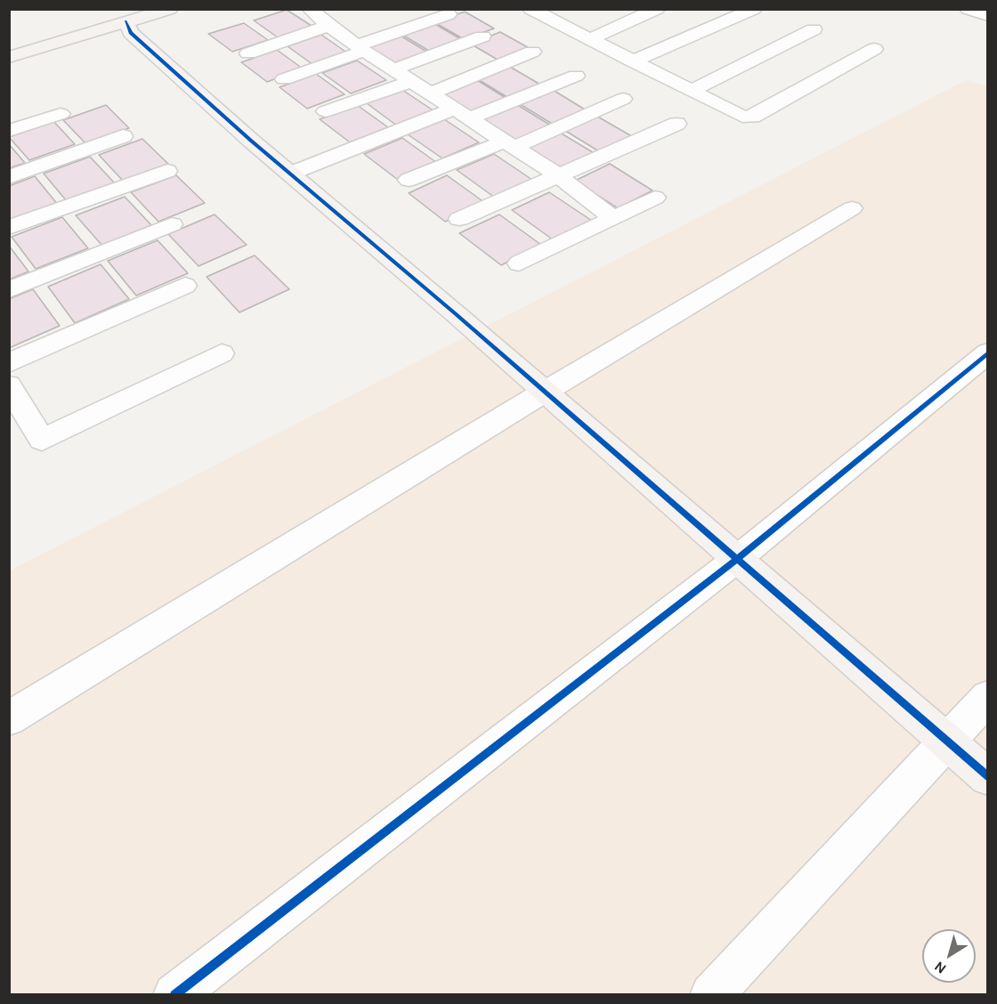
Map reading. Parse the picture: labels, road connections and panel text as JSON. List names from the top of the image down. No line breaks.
{"north":"bottom left"}
